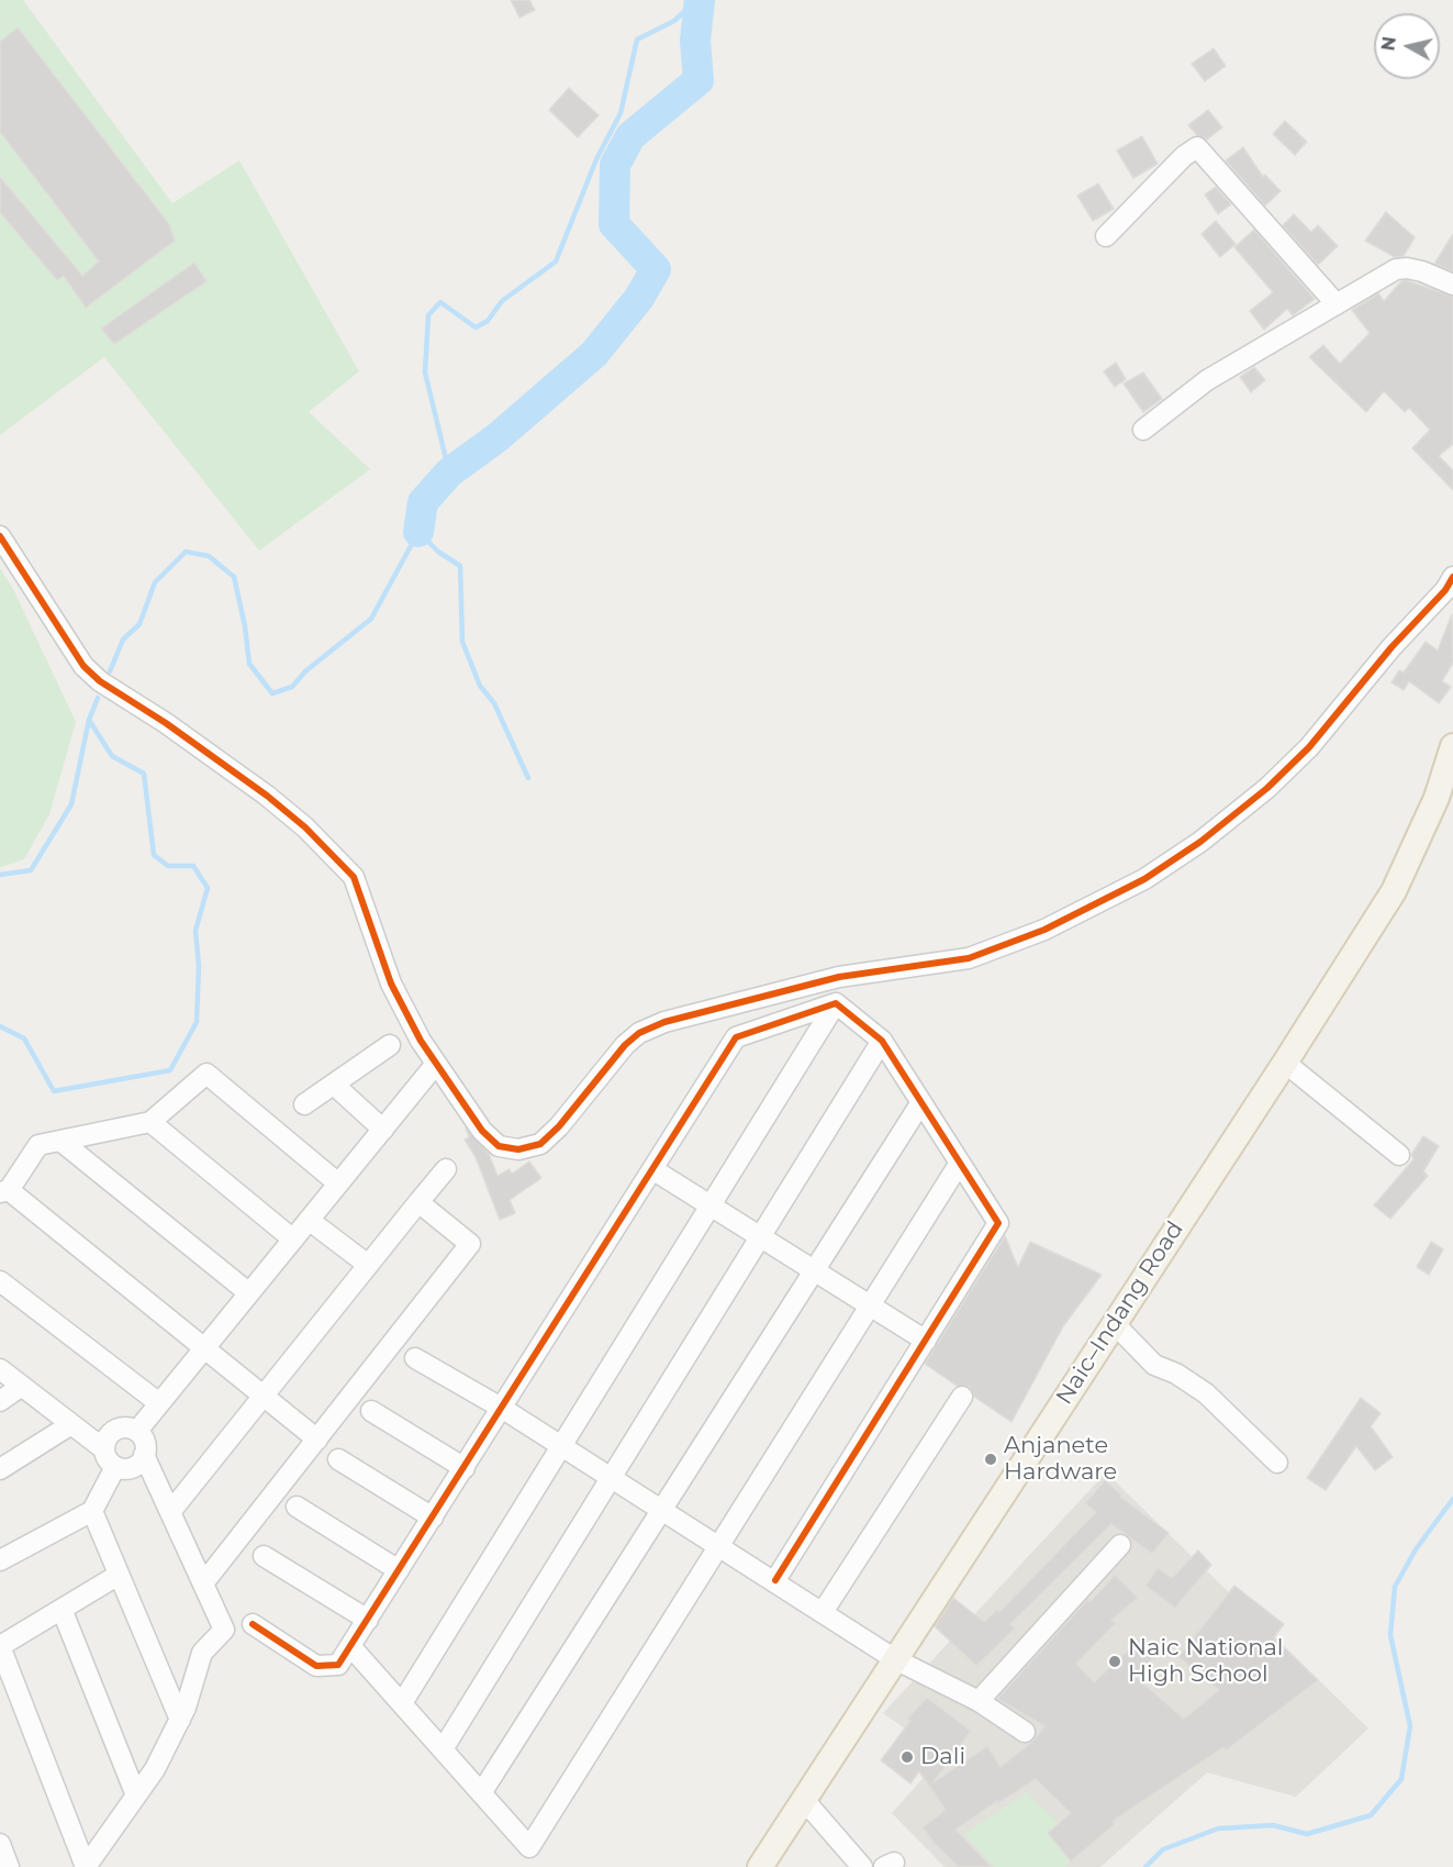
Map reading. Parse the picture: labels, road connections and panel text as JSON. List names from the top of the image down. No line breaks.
{"streets":{"main road":["Naic–Indang Road"]},"places":["Anjanete Hardware","Naic National High School","Dali"],"north":"left"}
